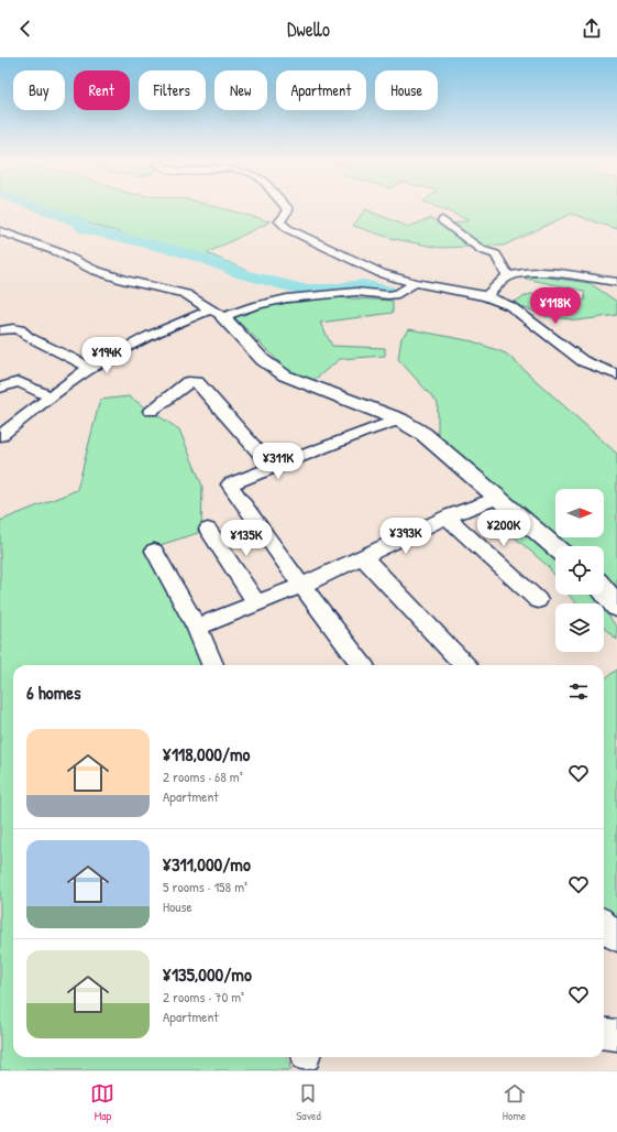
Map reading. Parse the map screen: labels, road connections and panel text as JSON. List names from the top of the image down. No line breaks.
{"north":"right","page":{"header":"Dwello","chip":["Buy","Rent","Filters","New","Apartment","House"],"price":["¥118K","¥194K","¥311K","¥200K","¥393K","¥135K"],"heading":"6 homes","list":[{"name":"¥118,000/mo","note":"2 rooms · 68 m² · Apartment"},{"name":"¥311,000/mo","note":"5 rooms · 158 m² · House"},{"name":"¥135,000/mo","note":"2 rooms · 70 m² · Apartment"}],"tabs":["Map","Saved","Home"]}}
